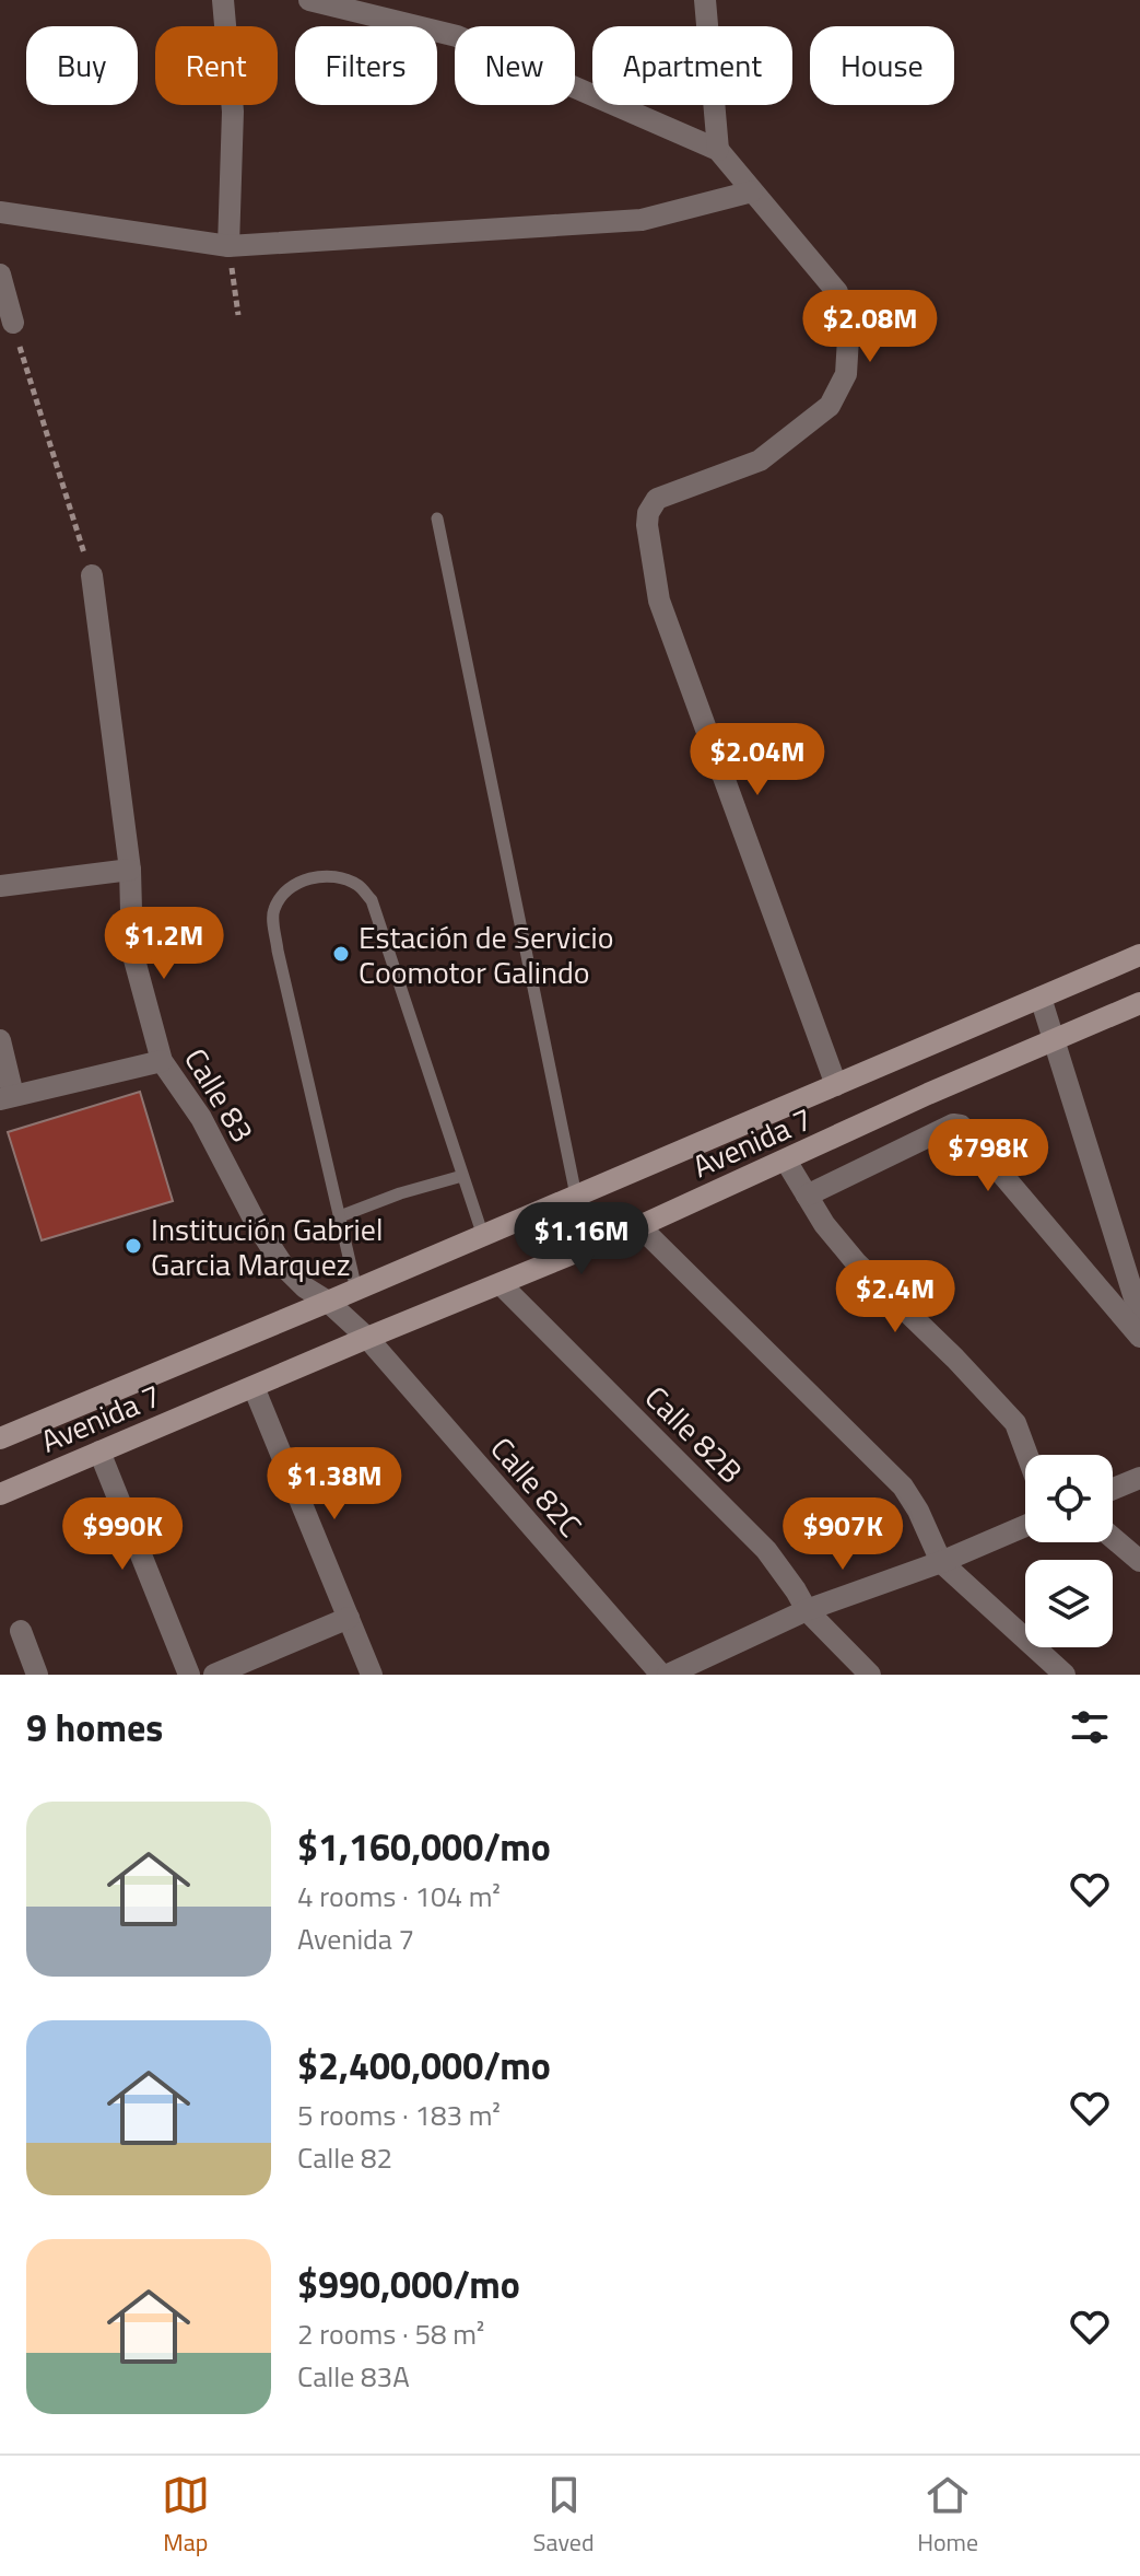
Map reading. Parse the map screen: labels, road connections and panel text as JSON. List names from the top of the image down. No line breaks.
{"streets":{"main road":["Avenida 7"],"street":["Calle 83","Calle 82B","Calle 82C"]},"crossings":[["Calle 83","Avenida 7"],["Calle 83","Calle 82C"],["Avenida 7","Calle 82B"],["Avenida 7","Calle 82C"]],"places":["Estación de Servicio Coomotor Galindo","Institución Gabriel Garcia Marquez"],"page":{"chip":["Buy","Rent","Filters","New","Apartment","House"],"price":["$2.08M","$2.04M","$1.2M","$798K","$1.16M","$2.4M","$1.38M","$990K","$907K"],"heading":"9 homes","list":[{"name":"$1,160,000/mo","note":"4 rooms · 104 m² · Avenida 7"},{"name":"$2,400,000/mo","note":"5 rooms · 183 m² · Calle 82"},{"name":"$990,000/mo","note":"2 rooms · 58 m² · Calle 83A"}],"tabs":["Map","Saved","Home"]}}
